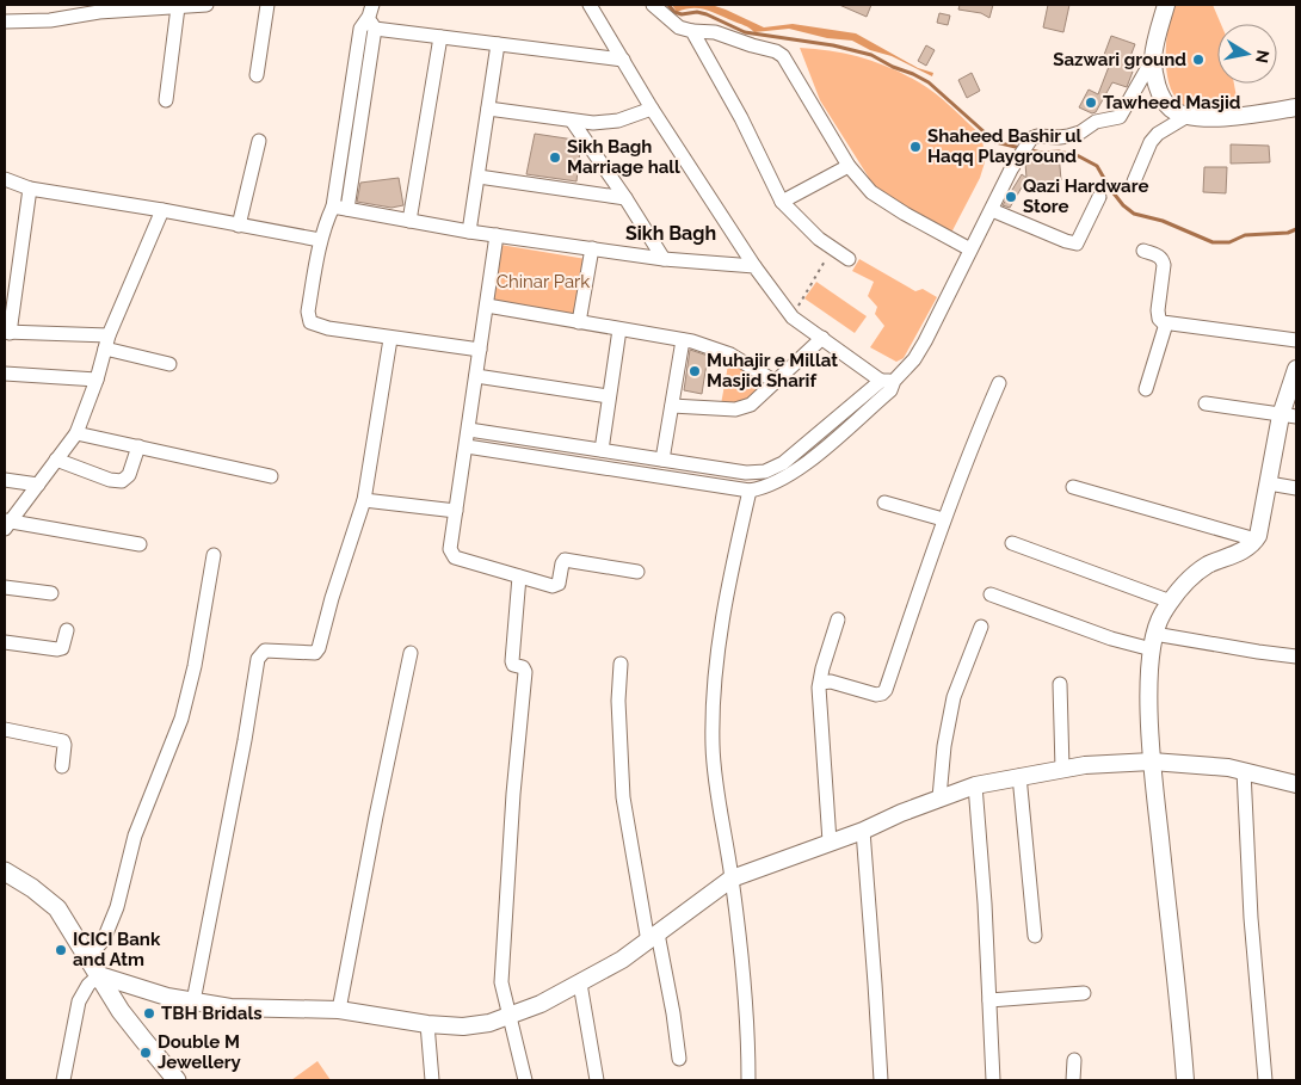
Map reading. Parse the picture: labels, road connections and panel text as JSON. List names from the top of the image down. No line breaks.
{"districts":["Sikh Bagh"],"parks":["Chinar Park"],"places":["Sazwari ground","Tawheed Masjid","Shaheed Bashir ul Haqq Playground","Sikh Bagh Marriage hall","Qazi Hardware Store","Muhajir e Millat Masjid Sharif","ICICI Bank and Atm","TBH Bridals","Double M Jewellery"],"north":"right"}
